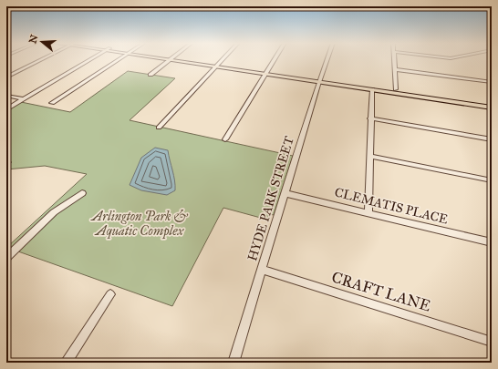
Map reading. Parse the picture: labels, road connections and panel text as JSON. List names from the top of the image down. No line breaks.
{"streets":{"street":["HYDE PARK STREET","CLEMATIS PLACE","CRAFT LANE"]},"crossings":[["HYDE PARK STREET","CLEMATIS PLACE"],["HYDE PARK STREET","CRAFT LANE"]],"parks":["Arlington Park & Aquatic Complex"],"north":"left"}
